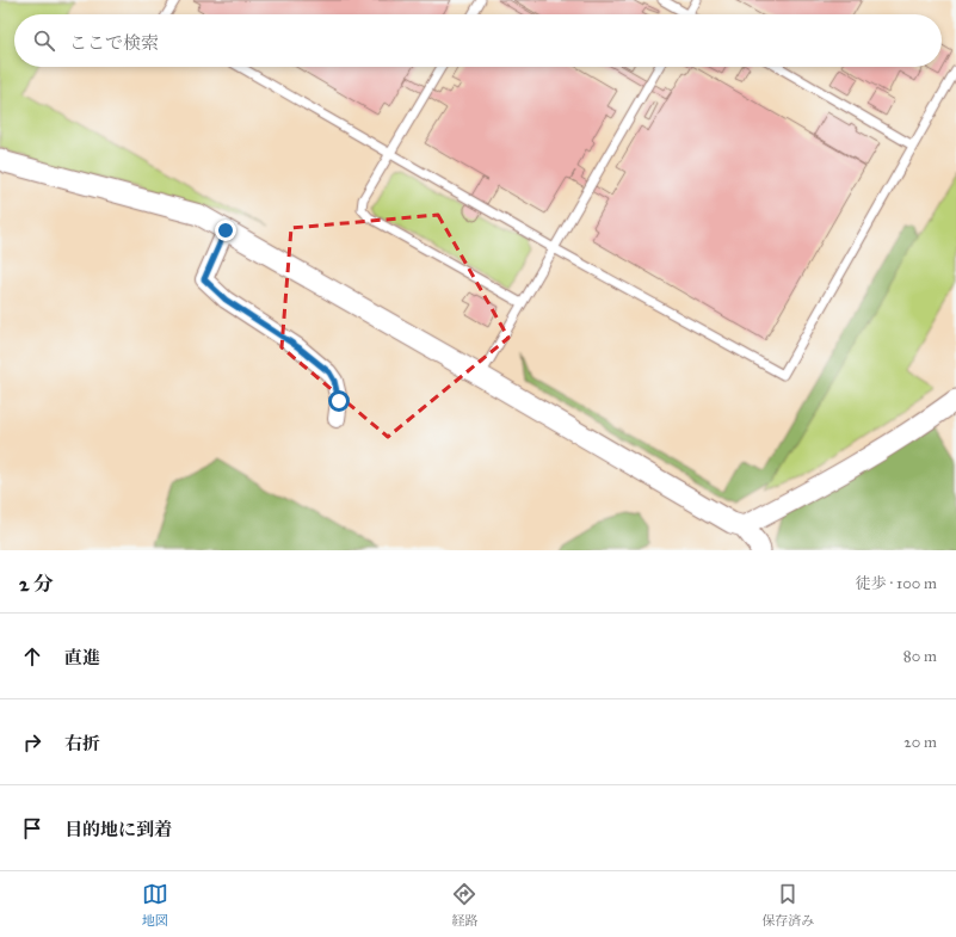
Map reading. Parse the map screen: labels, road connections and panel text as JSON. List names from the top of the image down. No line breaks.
{"page":{"search":"ここで検索","heading":["2 分","徒歩 · 100 m"],"list":[["直進","80 m"],["右折","20 m"],"目的地に到着"],"nav":["地図","経路","保存済み"]}}
